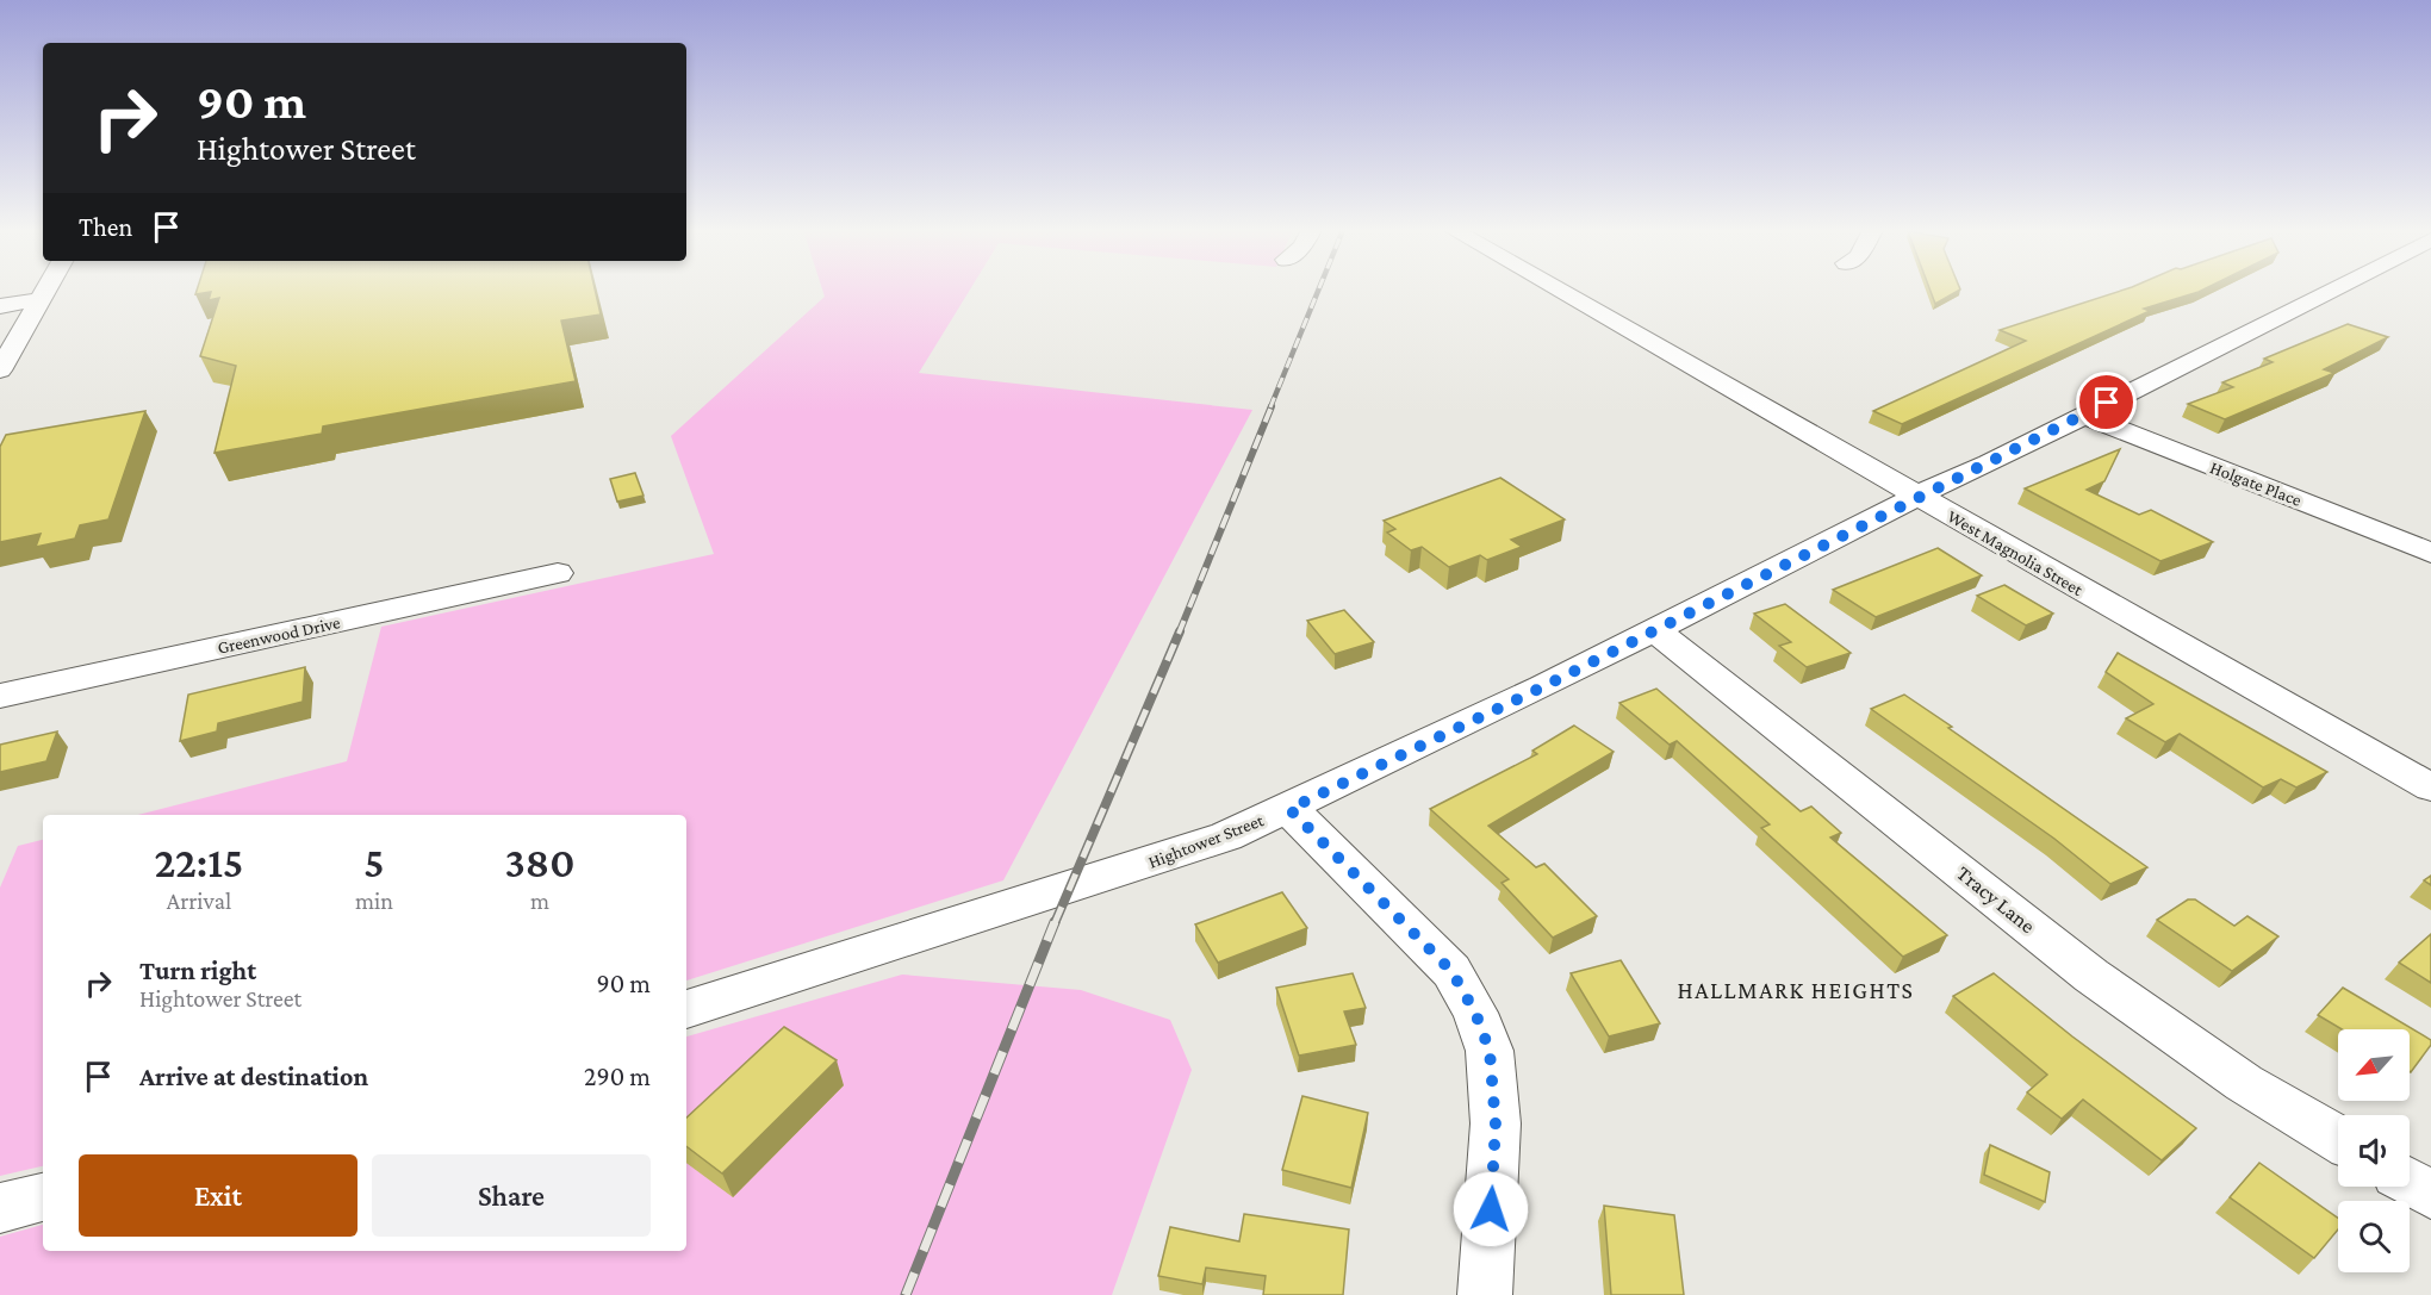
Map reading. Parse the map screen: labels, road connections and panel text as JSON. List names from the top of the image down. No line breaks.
{"streets":{"street":["Holgate Place","West Magnolia Street","Greenwood Drive","Hightower Street","Tracy Lane"]},"crossings":[["Holgate Place","Hightower Street"],["West Magnolia Street","Hightower Street"],["Hightower Street","Tracy Lane"]],"districts":["HALLMARK HEIGHTS"],"north":"bottom left","page":{"turn":["90 m","Hightower Street"],"then":"Then","eta":["22:15","Arrival","5","min","380","m"],"list":[{"name":"Turn right","note":"Hightower Street","value":"90 m"},{"name":"Arrive at destination","value":"290 m"}],"buttons":["Exit","Share"]}}
